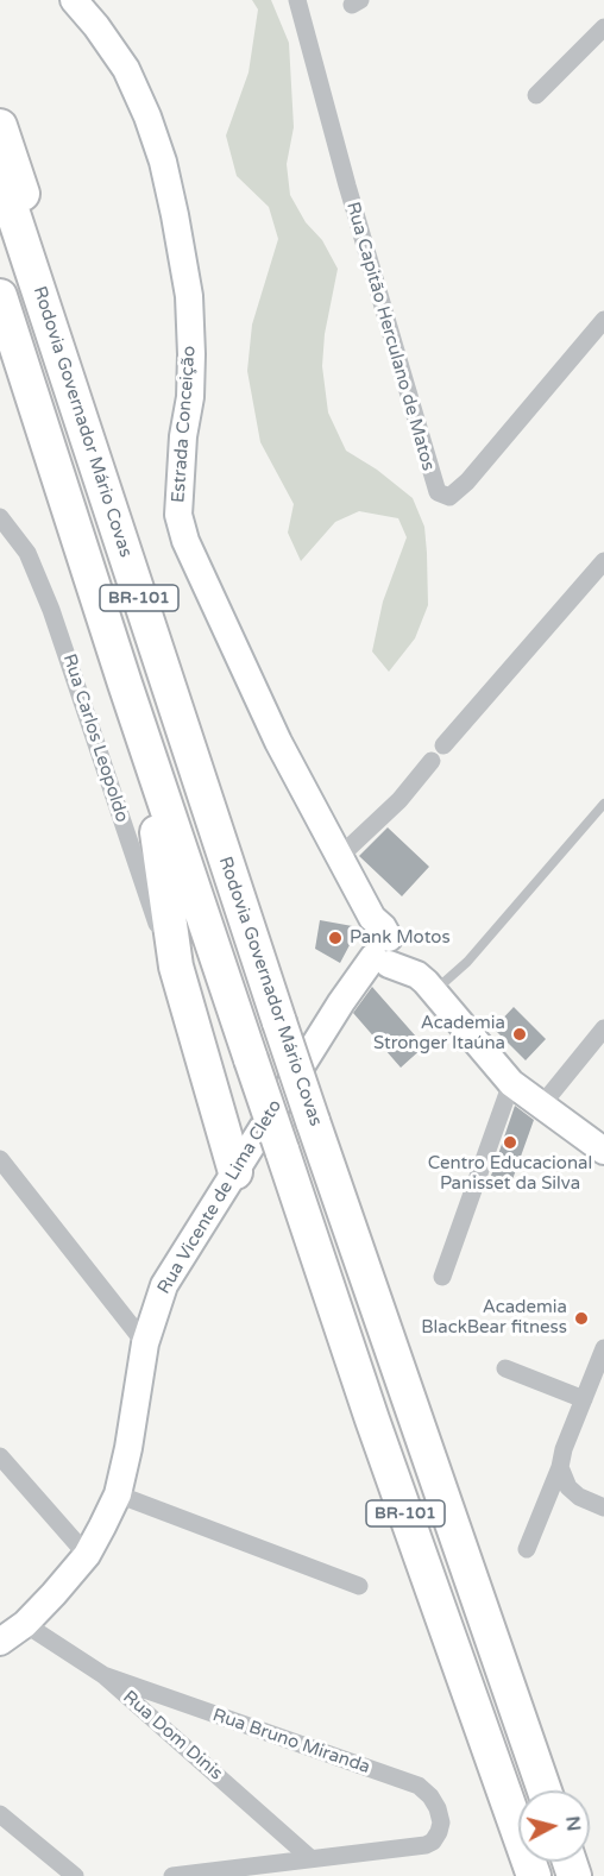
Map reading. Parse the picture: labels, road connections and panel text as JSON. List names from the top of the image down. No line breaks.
{"streets":{"highway":["Rodovia Governador Mário Covas","BR-101"],"main road":["Estrada Conceição","Rua Vicente de Lima Cleto"],"street":["Rua Capitão Herculano de Matos","Rua Carlos Leopoldo","Rua Dom Dinis","Rua Bruno Miranda"]},"crossings":[["Estrada Conceição","Rua Vicente de Lima Cleto"],["BR-101","Rua Vicente de Lima Cleto"],["Rua Vicente de Lima Cleto","Rua Dom Dinis"],["Rua Dom Dinis","Rua Bruno Miranda"]],"places":["Pank Motos","Academia Stronger Itaúna","Centro Educacional Panisset da Silva","Academia BlackBear fitness"],"north":"right"}
